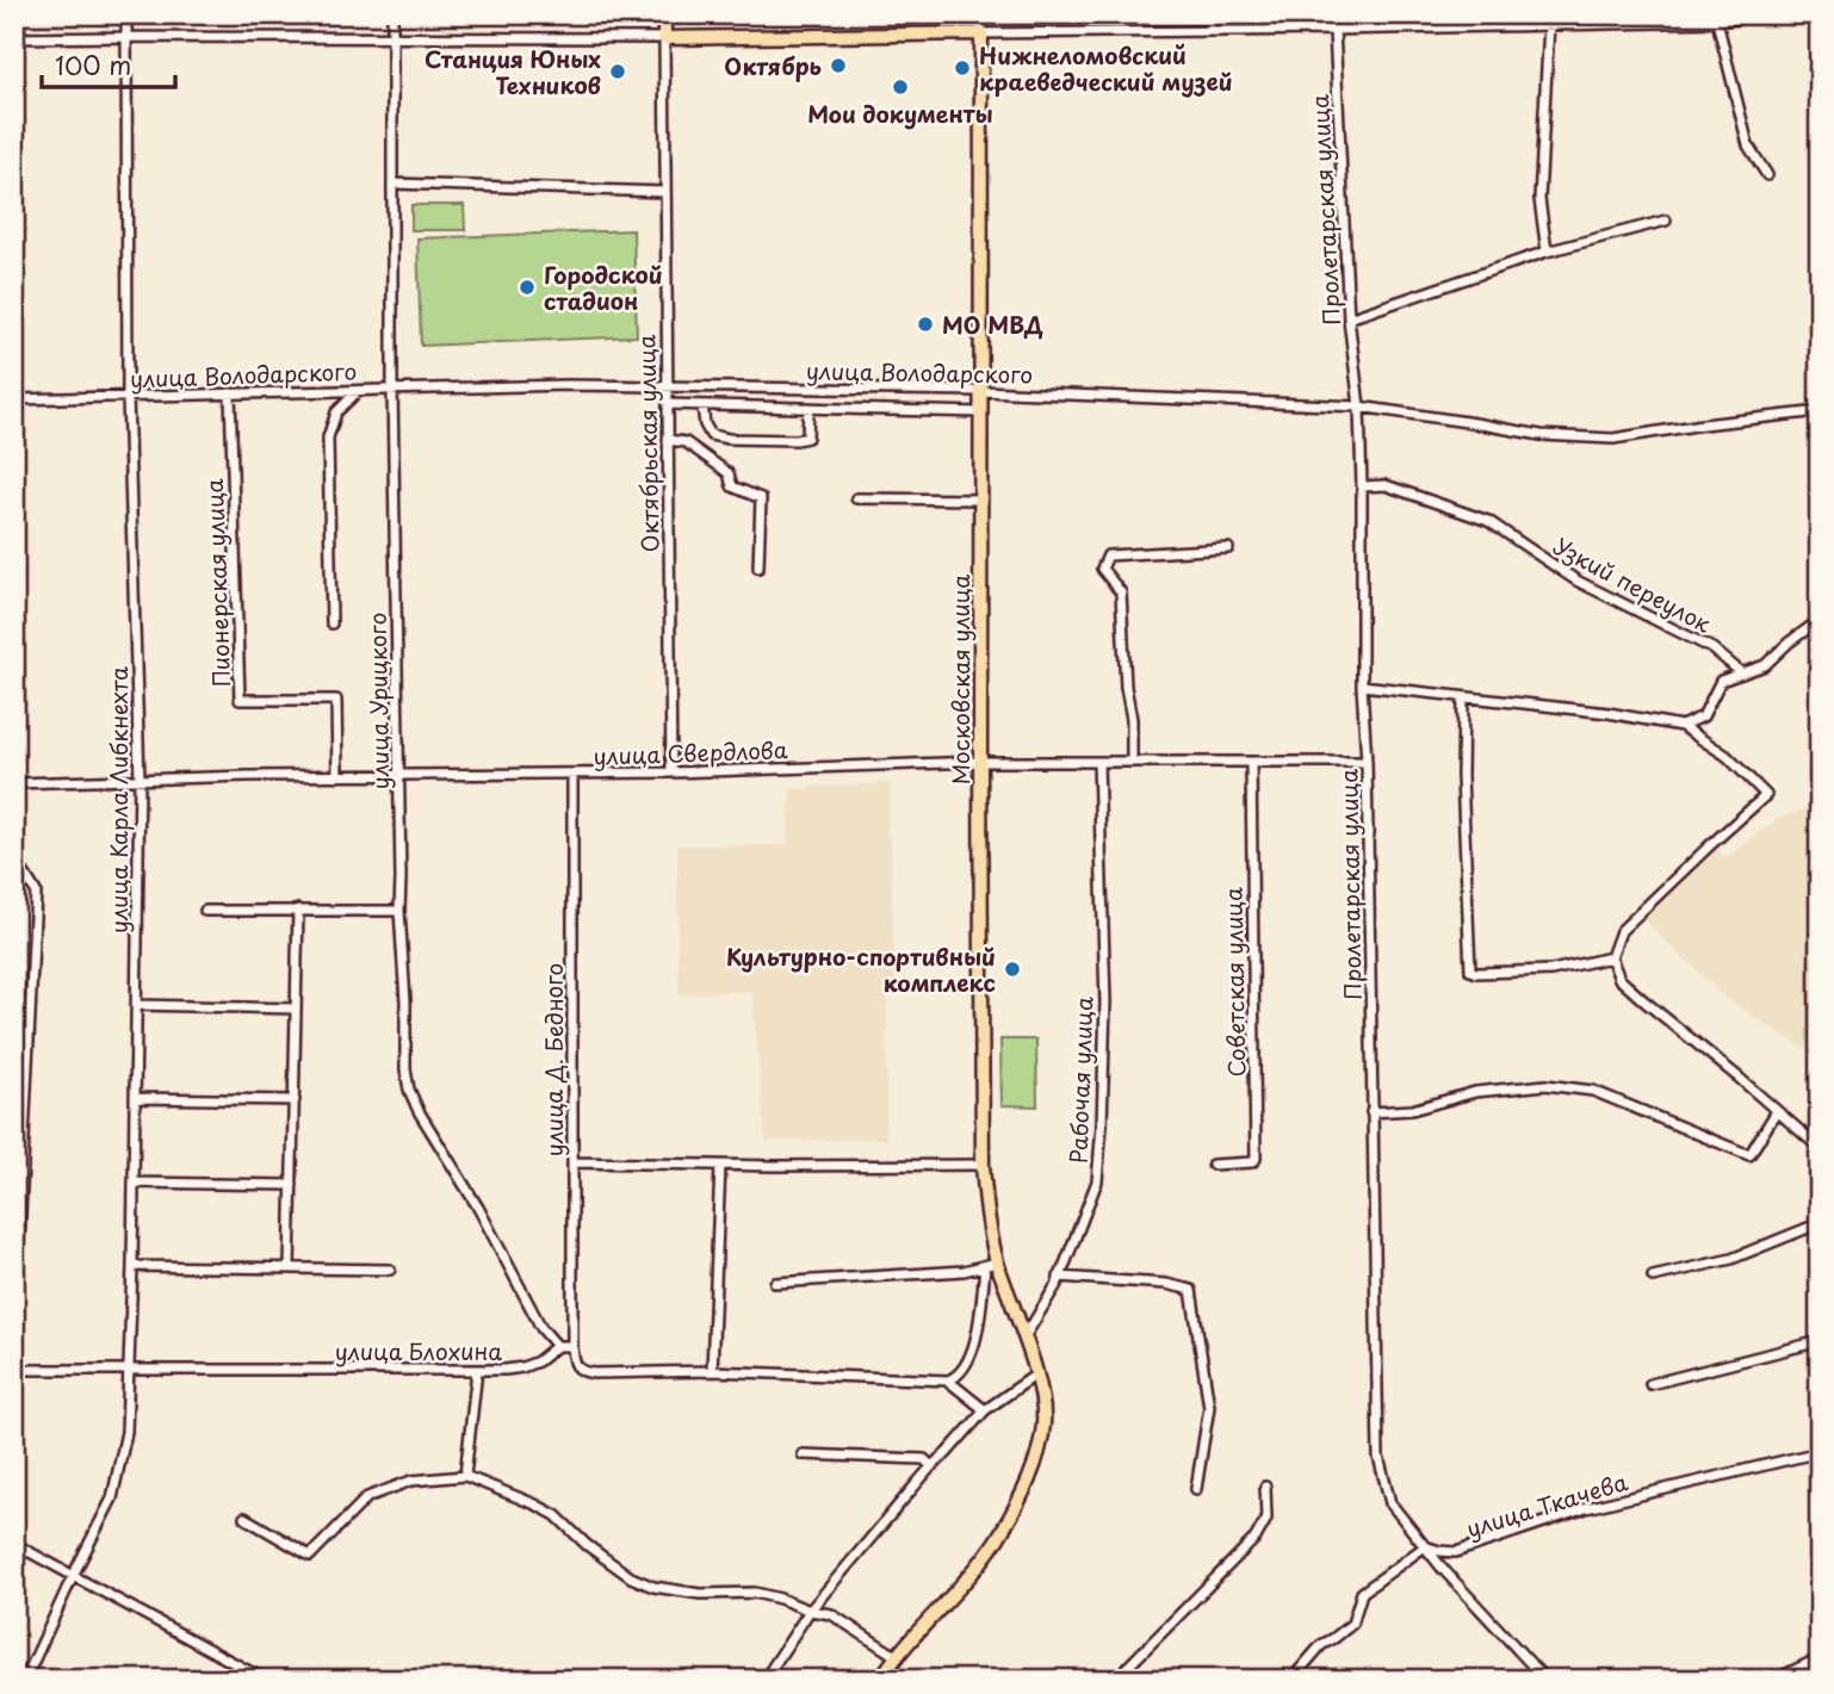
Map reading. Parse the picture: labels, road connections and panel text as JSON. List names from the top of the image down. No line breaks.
{"streets":{"main road":["Октябрьская улица","Московская улица"],"street":["Пролетарская улица","улица Володарского","Пионерская улица","Узкий переулок","улица Урицкого","улица Свердлова","улица Карла Либкнехта","Советская улица","улица Д. Бедного","Рабочая улица","улица Блохина","улица Ткачева"]},"crossings":[["Пролетарская улица","улица Володарского"],["Пролетарская улица","Узкий переулок"],["Пролетарская улица","улица Свердлова"],["Пролетарская улица","улица Ткачева"],["улица Володарского","Октябрьская улица"],["улица Володарского","Пионерская улица"],["улица Володарского","Московская улица"],["улица Володарского","улица Урицкого"],["улица Володарского","улица Карла Либкнехта"],["Октябрьская улица","улица Свердлова"],["Пионерская улица","улица Свердлова"],["Московская улица","улица Свердлова"],["Московская улица","Рабочая улица"],["улица Урицкого","улица Свердлова"],["улица Урицкого","улица Блохина"],["улица Свердлова","улица Карла Либкнехта"],["улица Свердлова","Советская улица"],["улица Свердлова","улица Д. Бедного"],["улица Свердлова","Рабочая улица"],["улица Карла Либкнехта","улица Блохина"]],"places":["Октябрь","Нижнеломовский краеведческий музей","Станция Юных Техников","Мои документы","Городской стадион","МО МВД","Культурно-спортивный комплекс"],"scale_bar":"100 m"}
